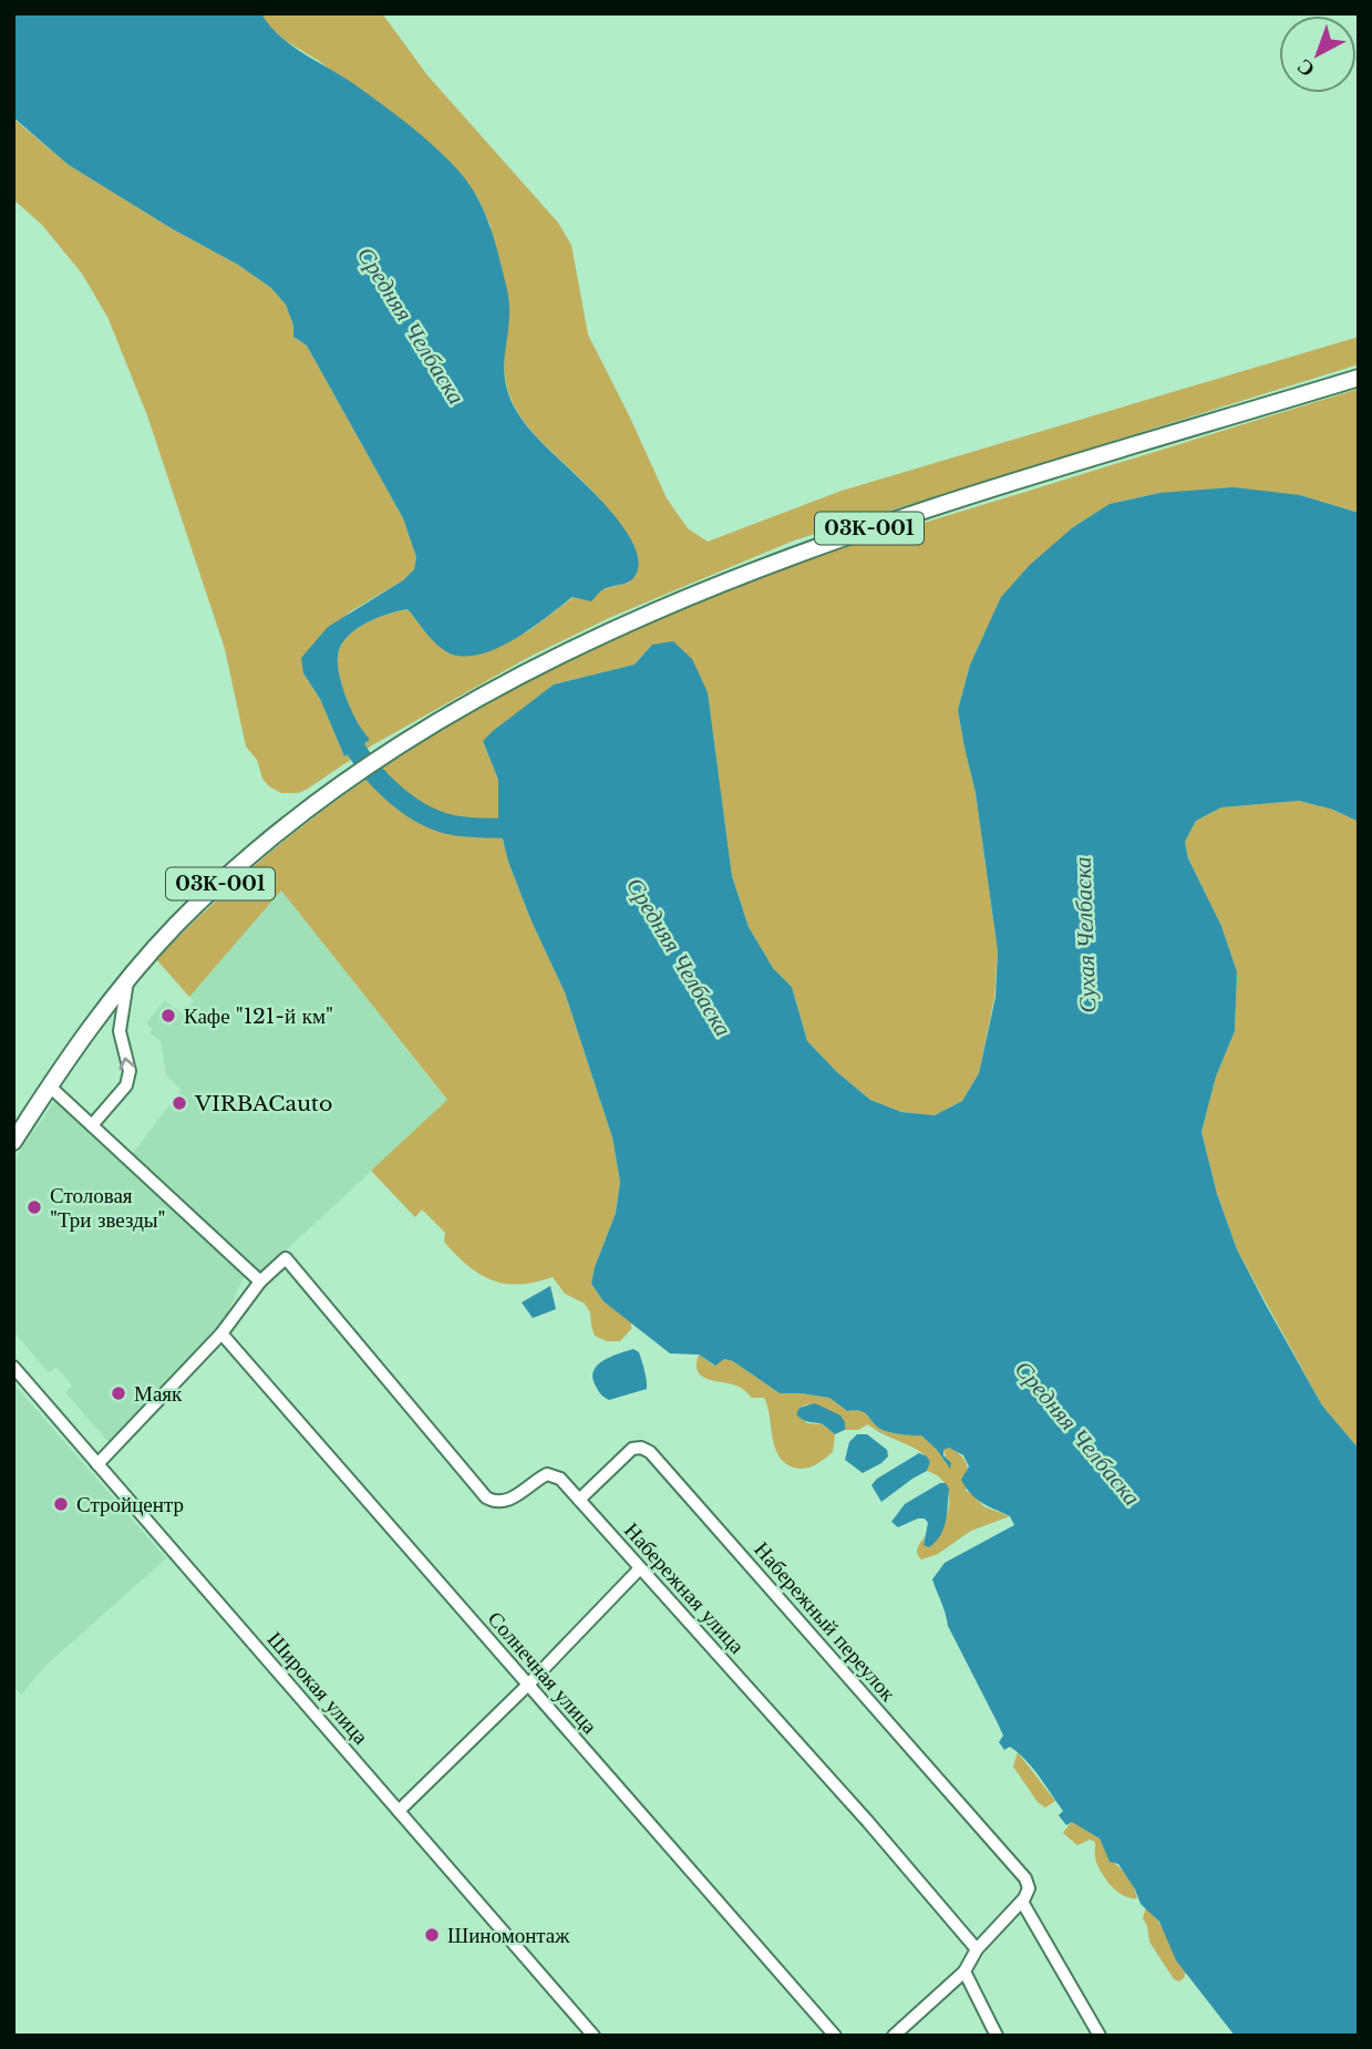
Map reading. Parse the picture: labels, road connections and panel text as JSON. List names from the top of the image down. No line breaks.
{"streets":{"main road":["03К-001"],"street":["Набережная улица","Набережный переулок","Солнечная улица","Широкая улица"]},"crossings":[["Набережная улица","Набережный переулок"]],"water":["Средняя Челбаска","Сухая Челбаска"],"places":["Кафе \"121-й км\"","VIRBACauto","Столовая \"Три звезды\"","Маяк","Стройцентр","Шиномонтаж"],"north":"bottom left"}
